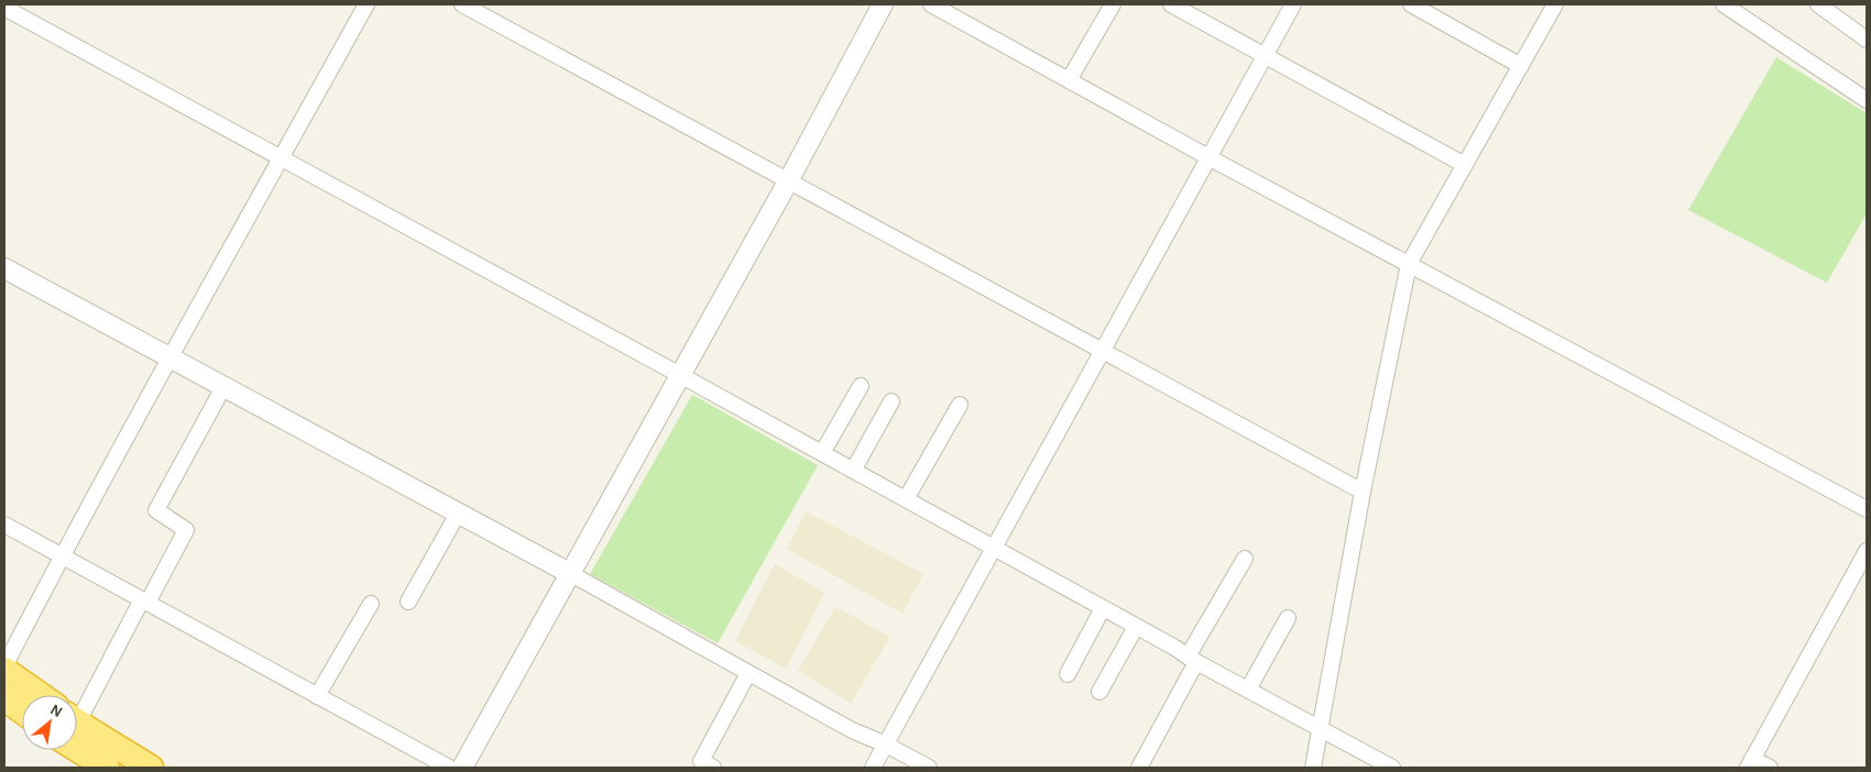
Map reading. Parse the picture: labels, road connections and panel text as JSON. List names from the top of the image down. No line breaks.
{"north":"top right"}
